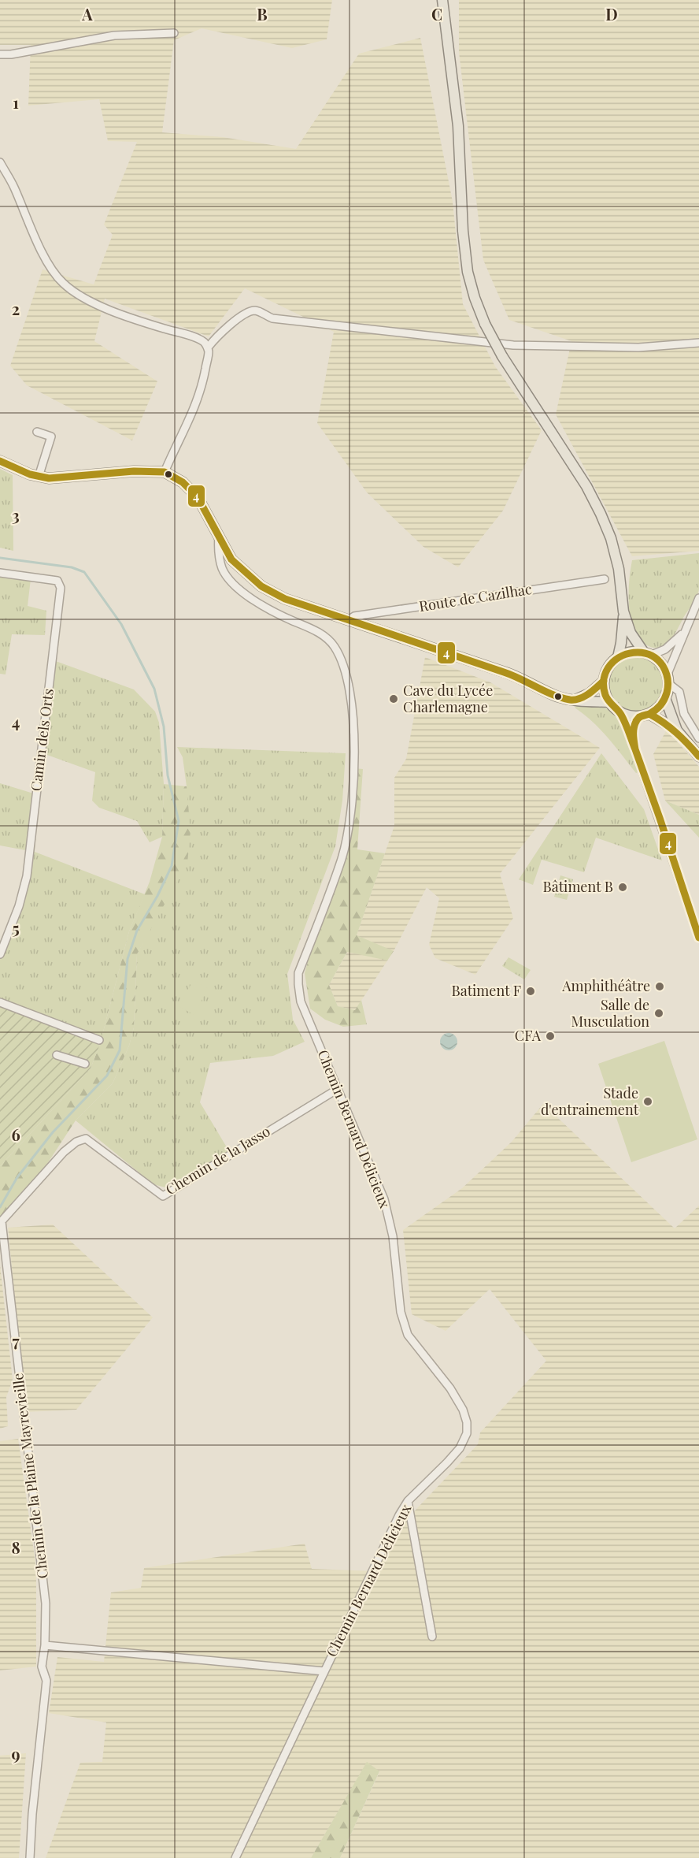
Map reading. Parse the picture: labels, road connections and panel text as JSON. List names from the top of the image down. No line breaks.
{"streets":{"street":["Route de Cazilhac","Camin dels Orts","Chemin Bernard Délicieux","Chemin de la Jasso","Chemin de la Plaine Mayrevieille"]},"crossings":[["Chemin Bernard Délicieux","Chemin de la Jasso"],["Chemin de la Jasso","Chemin de la Plaine Mayrevieille"]],"places":["Cave du Lycée Charlemagne","Bâtiment B","Amphithéâtre","Batiment F","Salle de Musculation","CFA","Stade d'entrainement"],"lines":["transit line 4"],"grid":{"columns":["A","B","C","D"],"rows":["1","2","3","4","5","6","7","8","9"]}}
